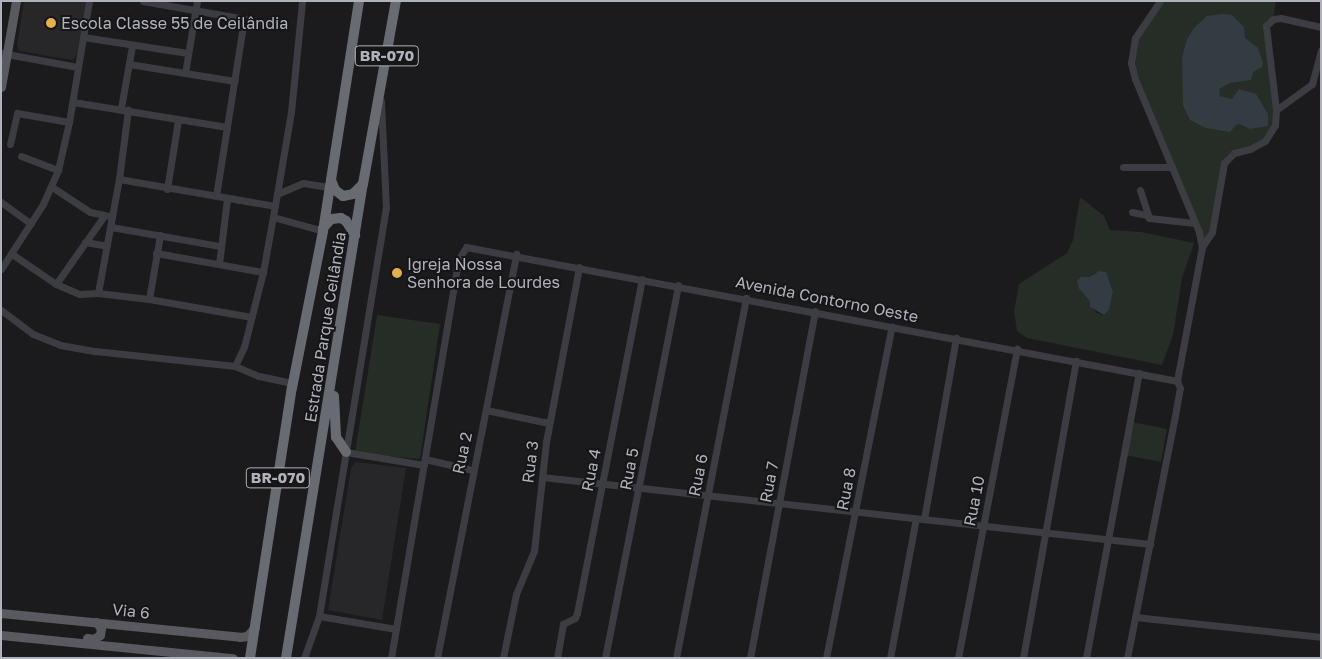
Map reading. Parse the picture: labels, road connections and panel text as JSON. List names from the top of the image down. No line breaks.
{"streets":{"highway":["BR-070","Estrada Parque Ceilândia"],"main road":["Via 6"],"street":["Avenida Contorno Oeste","Rua 2","Rua 3","Rua 5","Rua 4","Rua 6","Rua 7","Rua 8","Rua 10"]},"crossings":[["Avenida Contorno Oeste","Rua 2"],["Avenida Contorno Oeste","Rua 3"],["Avenida Contorno Oeste","Rua 5"],["Avenida Contorno Oeste","Rua 4"],["Avenida Contorno Oeste","Rua 6"],["Avenida Contorno Oeste","Rua 7"],["Avenida Contorno Oeste","Rua 8"],["Avenida Contorno Oeste","Rua 10"],["Estrada Parque Ceilândia","Via 6"]],"places":["Escola Classe 55 de Ceilândia","Igreja Nossa Senhora de Lourdes"]}
